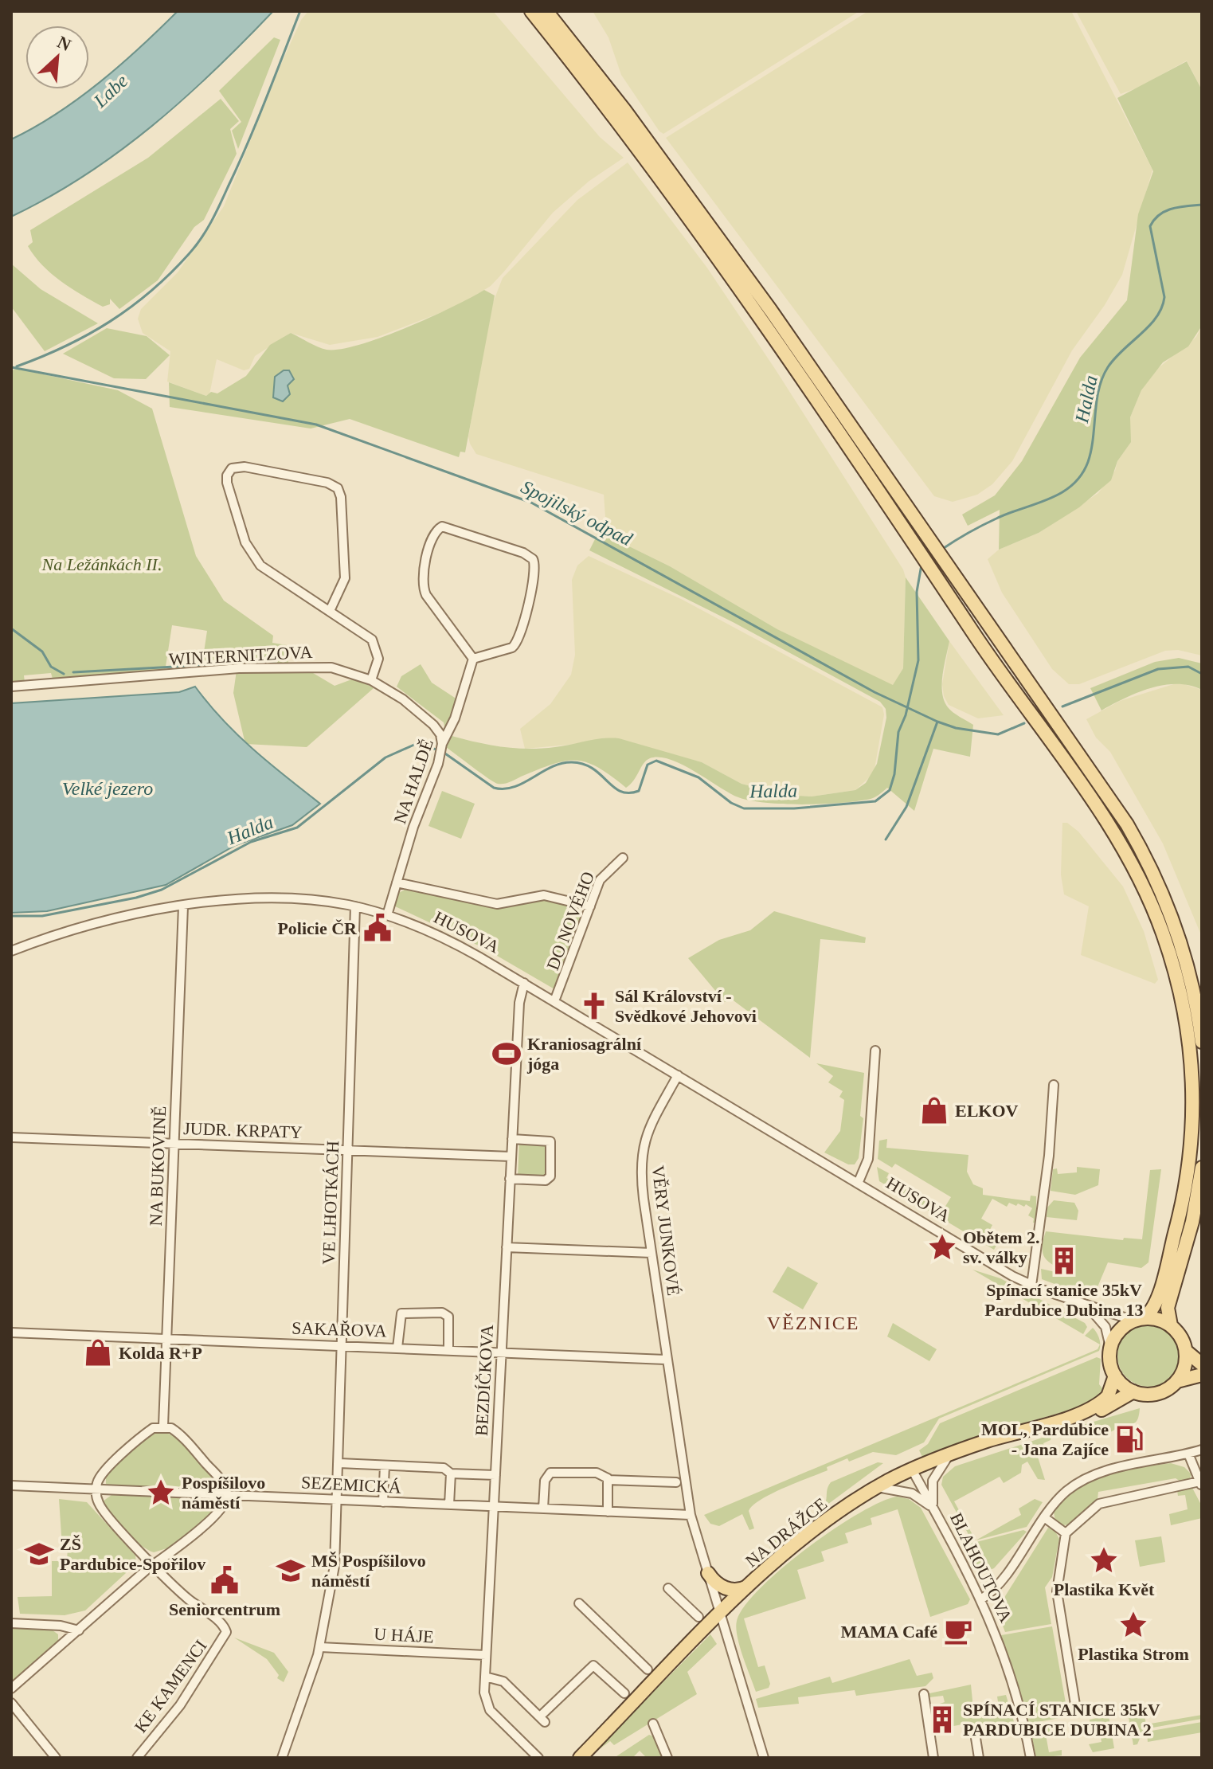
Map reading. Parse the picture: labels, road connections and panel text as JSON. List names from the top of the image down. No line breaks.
{"streets":{"main road":["HUSOVA","NA DRÁŽCE"],"street":["WINTERNITZOVA","NA HALDĚ","DO NOVÉHO","JUDR. KRPATY","NA BUKOVINĚ","VE LHOTKÁCH","VĚRY JUNKOVÉ","SAKAŘOVA","BEZDÍČKOVA","SEZEMICKÁ","BLAHOUTOVA","U HÁJE","KE KAMENCI"]},"crossings":[["WINTERNITZOVA","NA HALDĚ"],["NA HALDĚ","HUSOVA"],["DO NOVÉHO","HUSOVA"],["HUSOVA","NA BUKOVINĚ"],["HUSOVA","VE LHOTKÁCH"],["HUSOVA","VĚRY JUNKOVÉ"],["HUSOVA","BEZDÍČKOVA"],["HUSOVA","NA DRÁŽCE"],["JUDR. KRPATY","NA BUKOVINĚ"],["JUDR. KRPATY","VE LHOTKÁCH"],["JUDR. KRPATY","BEZDÍČKOVA"],["NA BUKOVINĚ","SAKAŘOVA"],["VE LHOTKÁCH","SAKAŘOVA"],["VE LHOTKÁCH","SEZEMICKÁ"],["VE LHOTKÁCH","U HÁJE"],["VĚRY JUNKOVÉ","SAKAŘOVA"],["VĚRY JUNKOVÉ","SEZEMICKÁ"],["VĚRY JUNKOVÉ","NA DRÁŽCE"],["SAKAŘOVA","BEZDÍČKOVA"],["BEZDÍČKOVA","SEZEMICKÁ"],["BEZDÍČKOVA","U HÁJE"],["NA DRÁŽCE","BLAHOUTOVA"]],"districts":["VĚZNICE"],"water":["Labe","Halda","Spojilský odpad","Velké jezero"],"parks":["Na Ležánkách II."],"places":{"public building":["Policie ČR","Seniorcentrum"],"church":["Sál Království - Svědkové Jehovovi"],"sports":["Kraniosagrální jóga"],"shop":["ELKOV","Kolda R+P"],"place":["Obětem 2. sv. války","Pospíšilovo náměstí","Plastika Květ","Plastika Strom"],"building":["Spínací stanice 35kV Pardubice Dubina 13","SPÍNACÍ STANICE 35kV PARDUBICE DUBINA 2"],"fuel station":["MOL, Pardubice - Jana Zajíce"],"school or university":["ZŠ Pardubice-Spořilov","MŠ Pospíšilovo náměstí"],"cafe":["MAMA Café"]},"north":"top right"}
